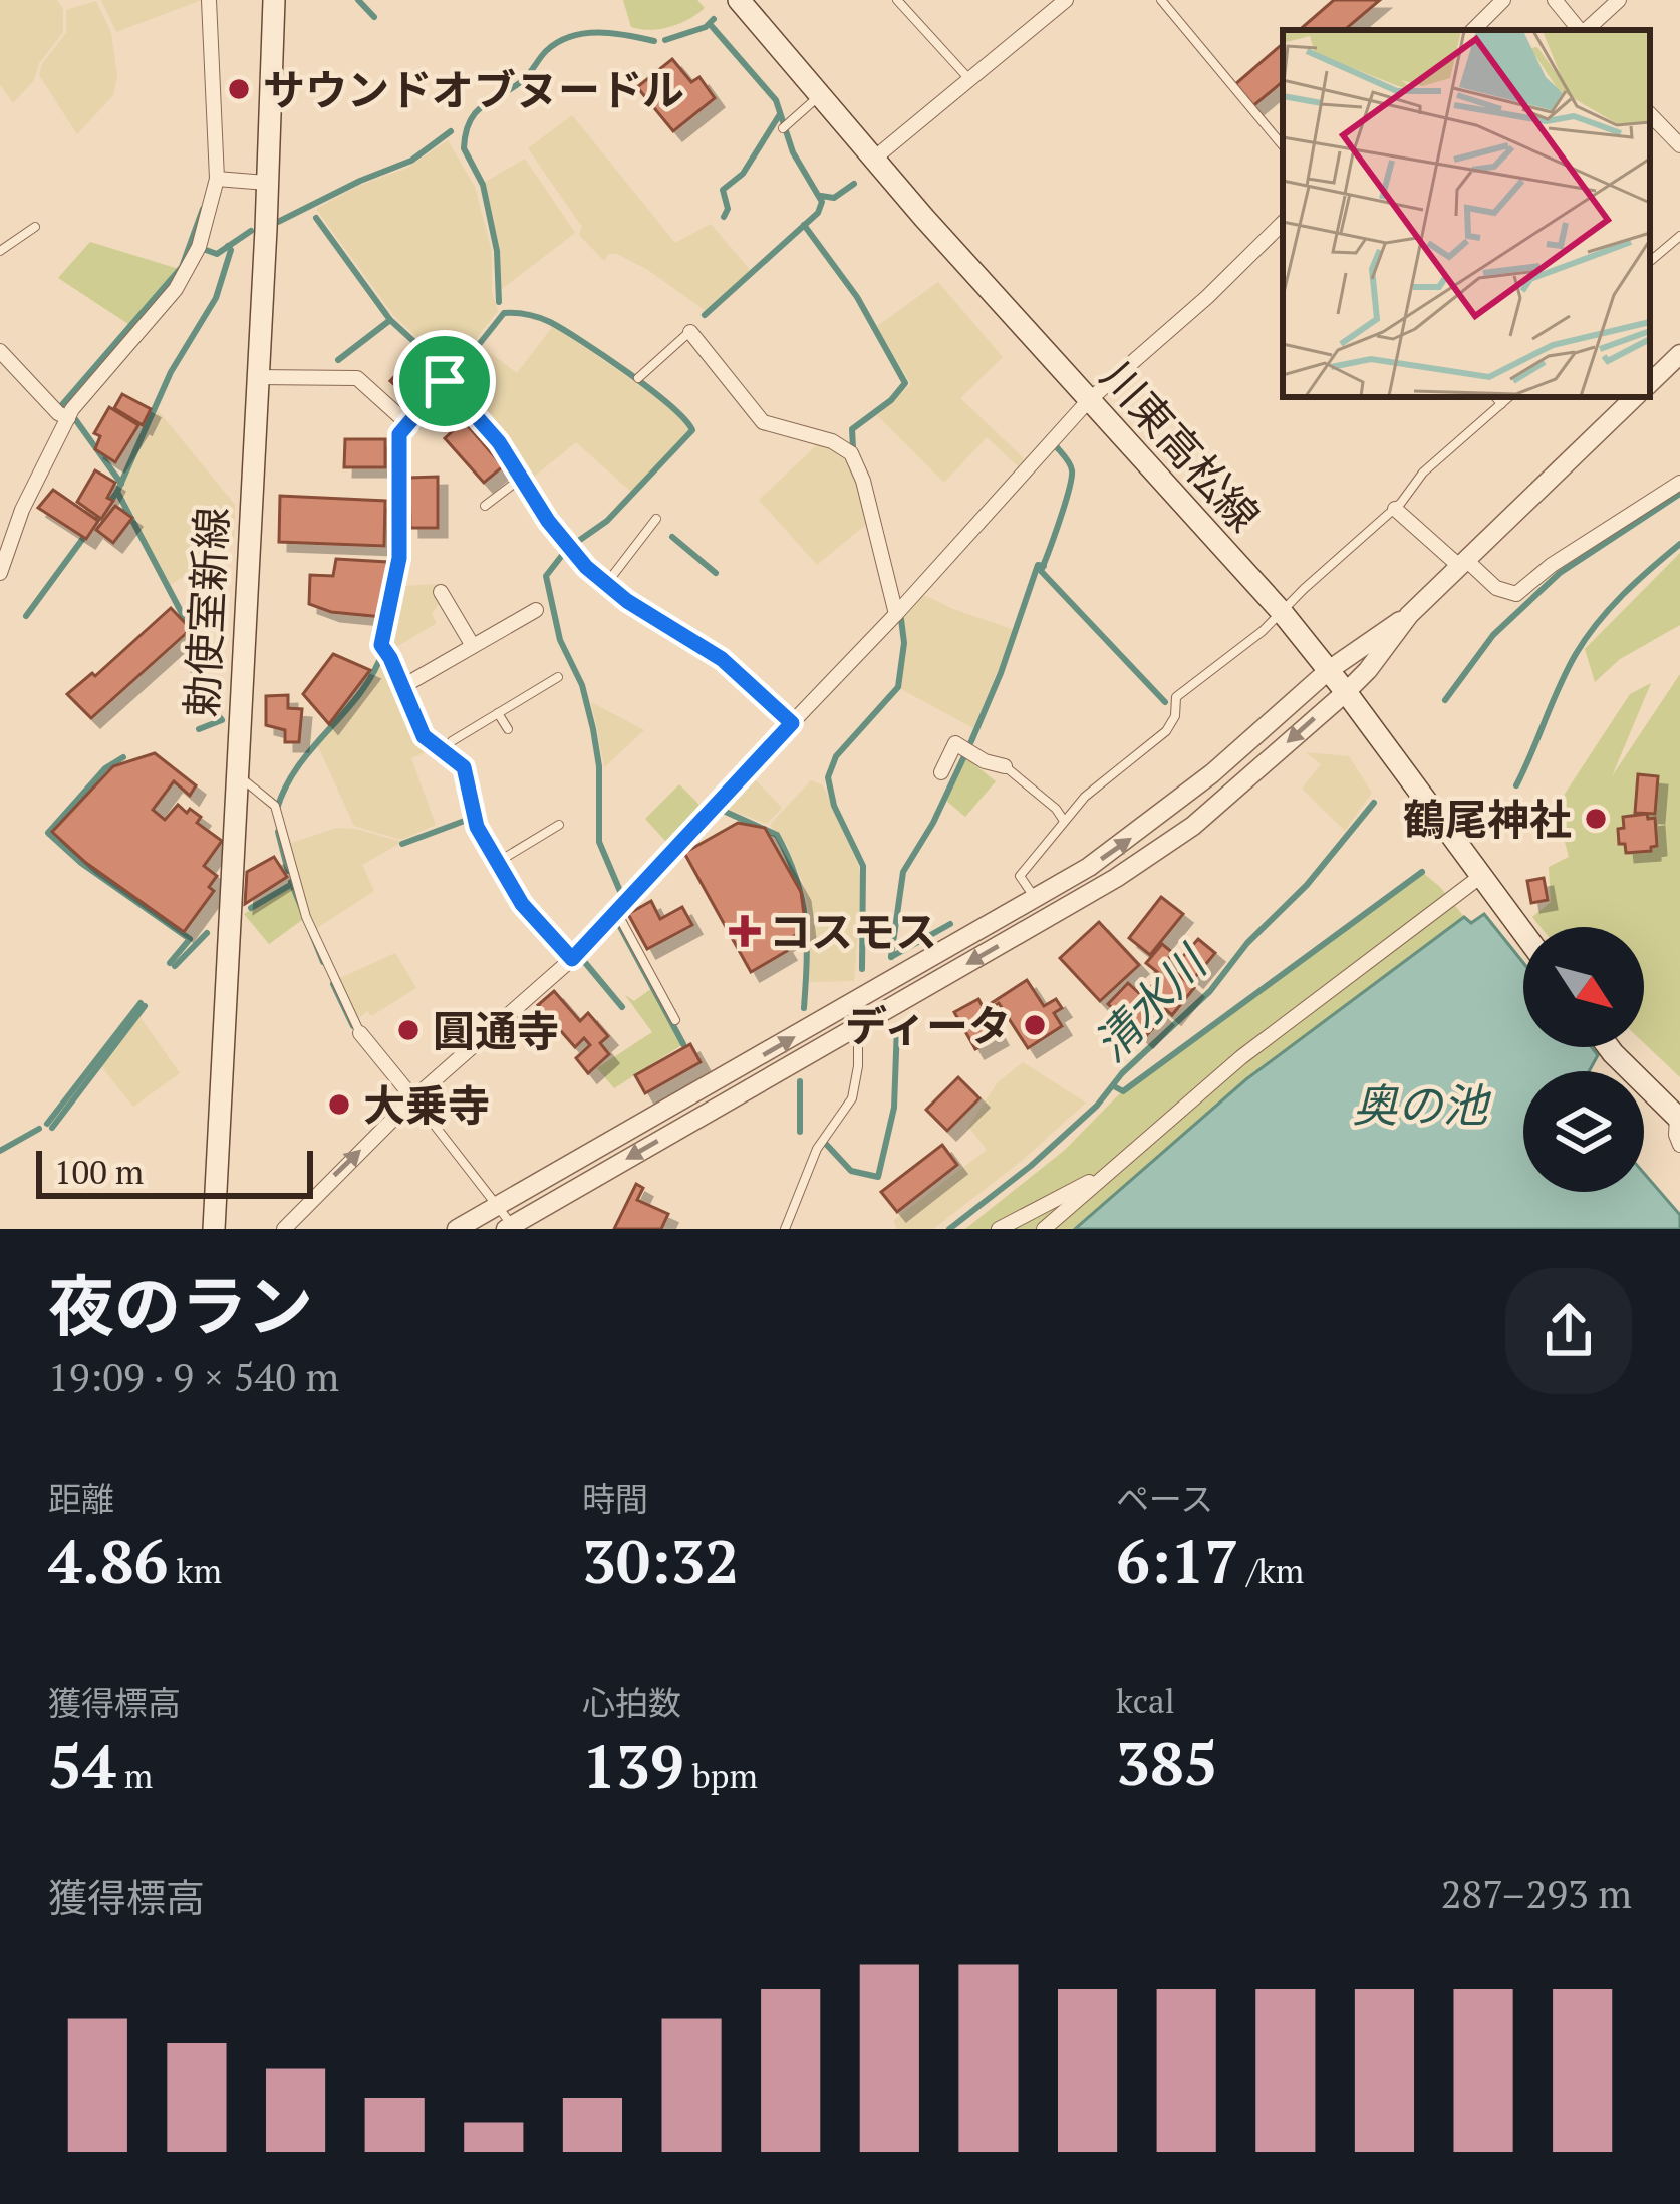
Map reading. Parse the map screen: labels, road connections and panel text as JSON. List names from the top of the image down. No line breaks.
{"streets":{"main road":["川東高松線","勅使室新線"]},"water":["清水川","奥の池"],"places":{"other":["サウンドオブヌードル","鶴尾神社","ディータ","圓通寺","大乗寺"],"health":["コスモス"]},"scale_bar":"100 m","north":"bottom right","page":{"scale":"100 m","heading":["夜のラン","19:09 · 9 × 540 m"],"stats":[["距離","4.86 km"],["時間","30:32"],["ペース","6:17 /km"],["獲得標高","54 m"],["心拍数","139 bpm"],["kcal","385"]],"chart":["獲得標高","287–293 m"]}}
